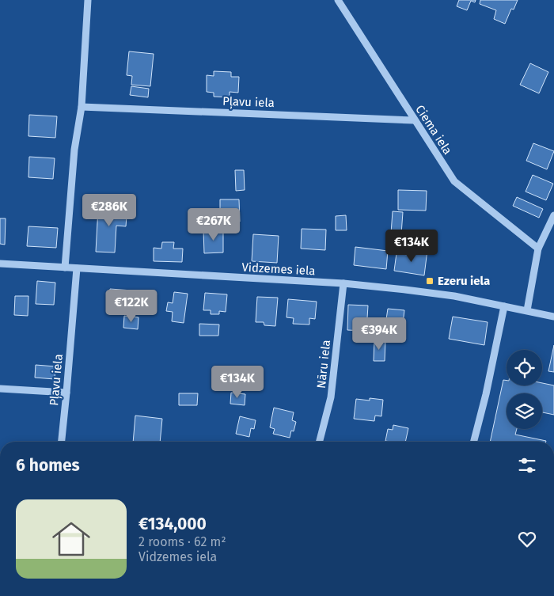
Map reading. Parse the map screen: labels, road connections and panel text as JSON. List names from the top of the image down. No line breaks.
{"streets":{"street":["Pļavu iela","Ciema iela","Vidzemes iela","Nāru iela"]},"crossings":[["Pļavu iela","Ciema iela"],["Pļavu iela","Vidzemes iela"],["Vidzemes iela","Nāru iela"]],"places":{"transit":["Ezeru iela"]},"page":{"price":["€286K","€267K","€134K","€122K","€394K","€134K"],"heading":"6 homes","list":[{"name":"€134,000","note":"2 rooms · 62 m² · Vidzemes iela"}]}}
